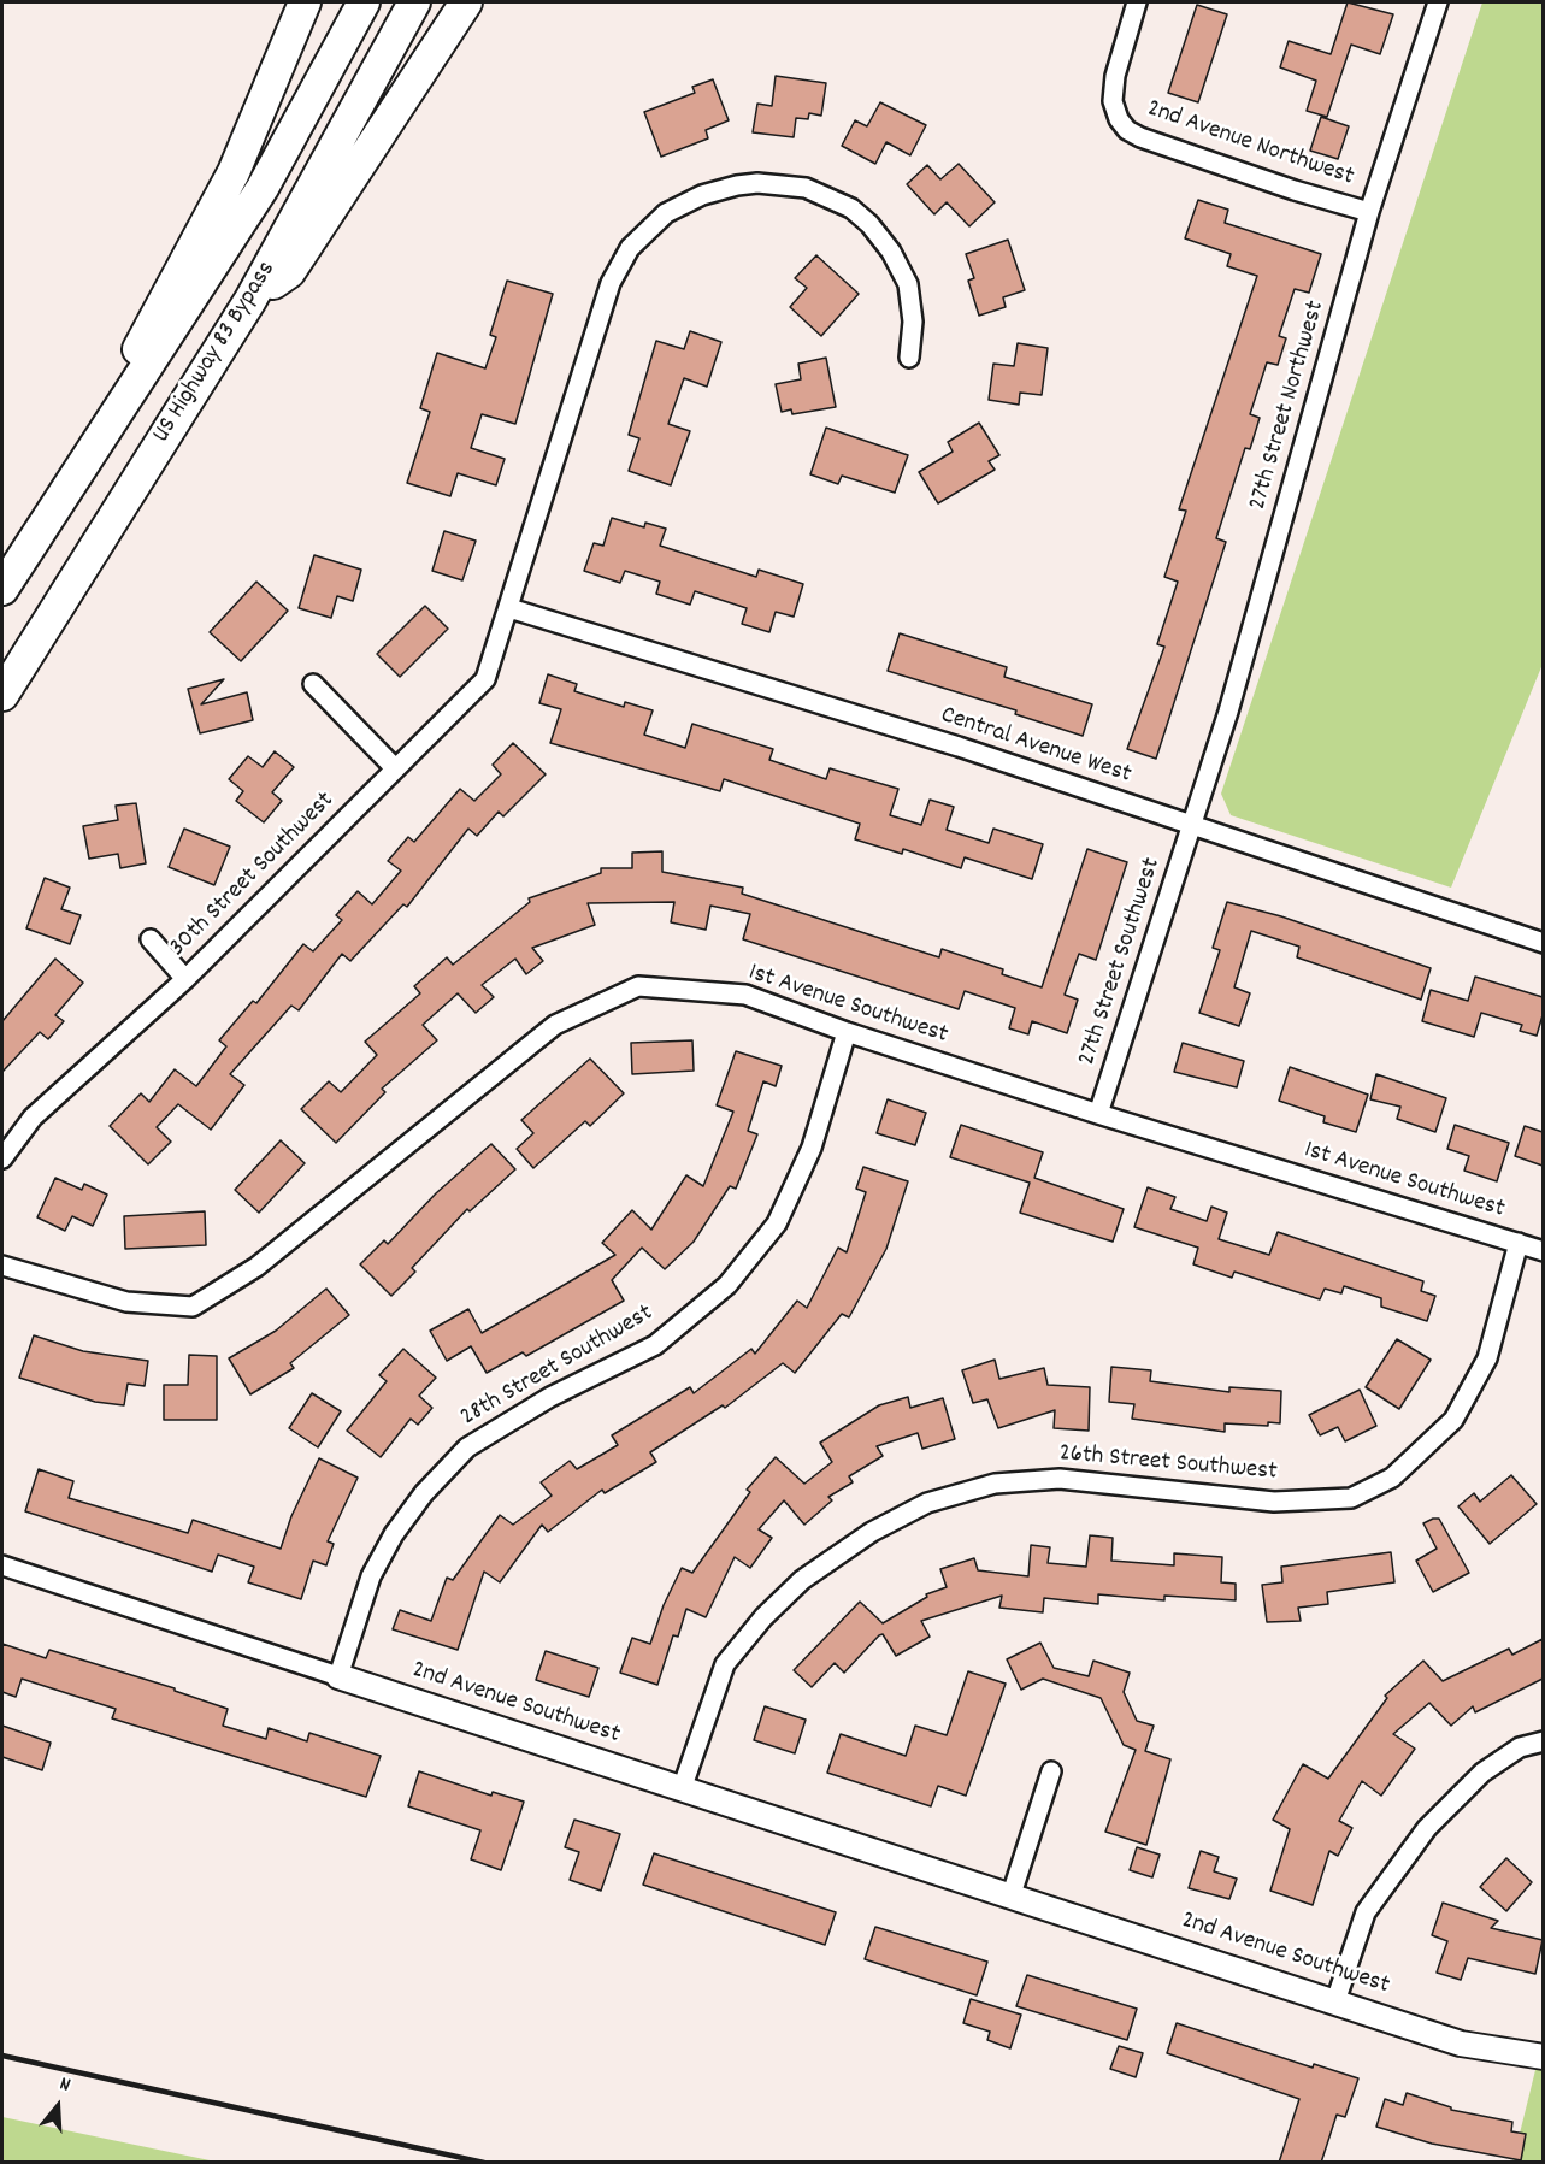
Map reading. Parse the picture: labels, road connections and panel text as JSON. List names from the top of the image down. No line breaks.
{"streets":{"highway":["US Highway 83 Bypass"],"street":["2nd Avenue Northwest","27th Street Northwest","Central Avenue West","30th Street Southwest","27th Street Southwest","1st Avenue Southwest","28th Street Southwest","26th Street Southwest","2nd Avenue Southwest"]},"crossings":[["2nd Avenue Northwest","27th Street Northwest"],["27th Street Northwest","Central Avenue West"],["27th Street Northwest","27th Street Southwest"],["Central Avenue West","30th Street Southwest"],["Central Avenue West","27th Street Southwest"],["27th Street Southwest","1st Avenue Southwest"],["1st Avenue Southwest","28th Street Southwest"],["1st Avenue Southwest","26th Street Southwest"],["28th Street Southwest","2nd Avenue Southwest"],["26th Street Southwest","2nd Avenue Southwest"]],"north":"top"}
